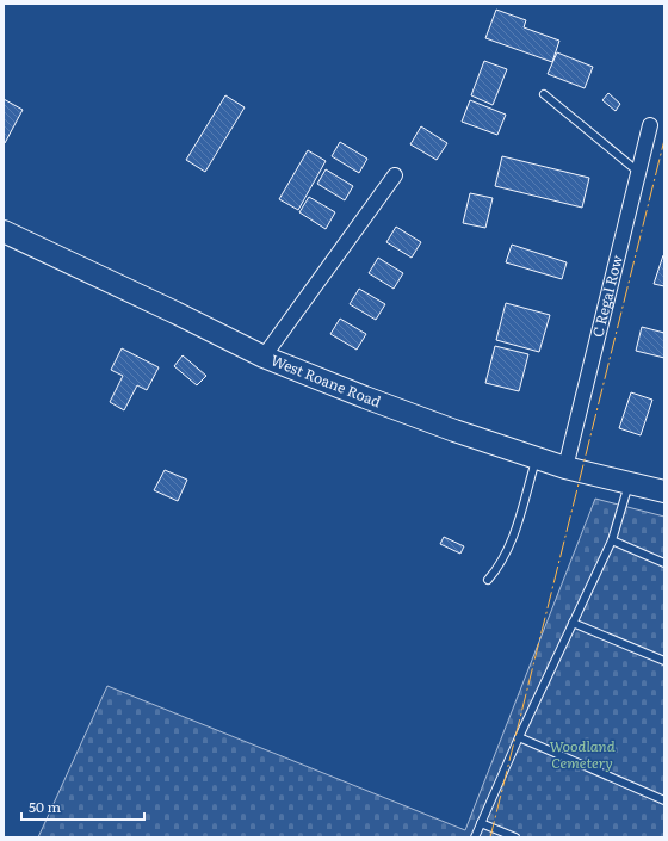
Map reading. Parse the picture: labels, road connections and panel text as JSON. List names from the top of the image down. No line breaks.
{"streets":{"street":["C Regal Row","West Roane Road"]},"crossings":[["C Regal Row","West Roane Road"]],"parks":["Woodland Cemetery"],"scale_bar":"50 m"}
